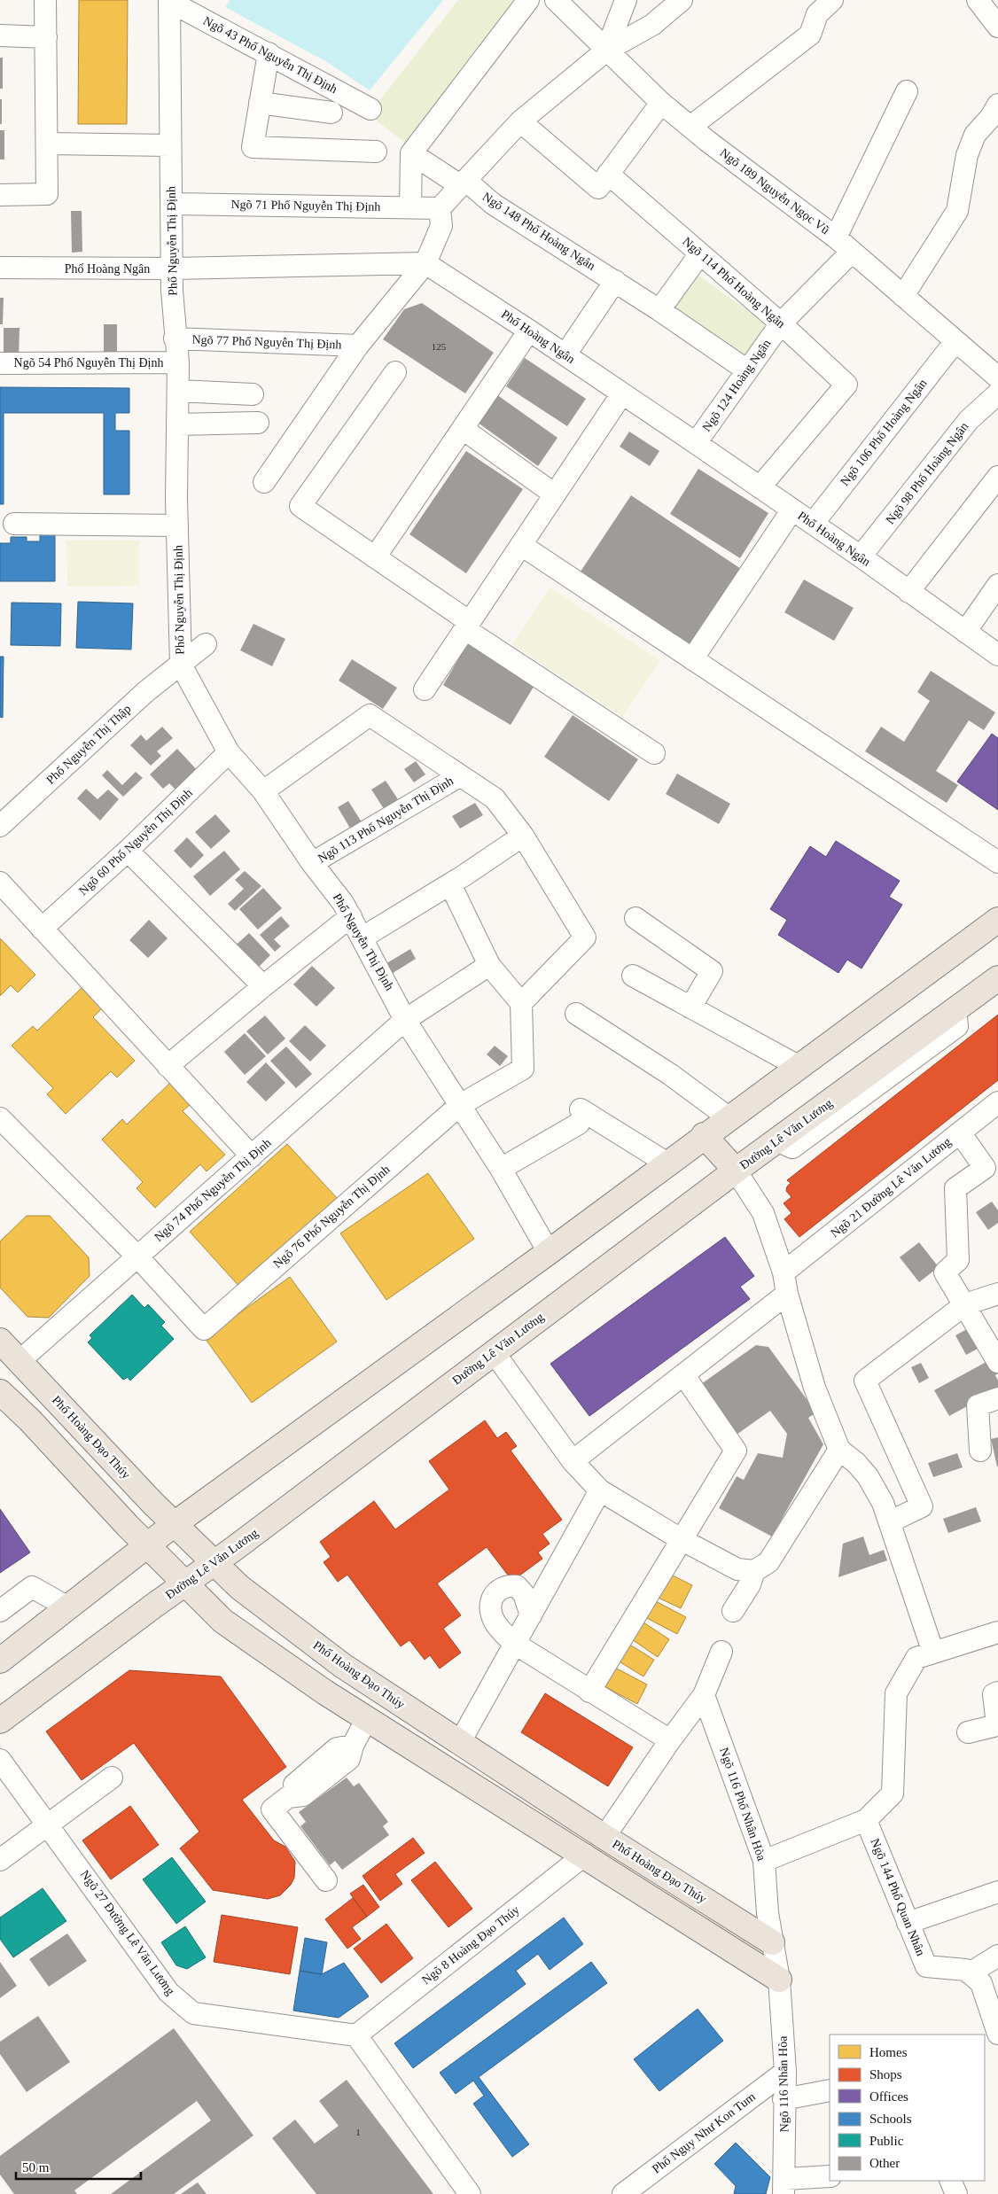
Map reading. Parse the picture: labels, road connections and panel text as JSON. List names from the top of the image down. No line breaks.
{"streets":{"main road":["Đường Lê Văn Lương","Phố Hoàng Đạo Thúy"],"street":["Ngõ 43 Phố Nguyễn Thị Định","Ngõ 189 Nguyễn Ngọc Vũ","Ngõ 71 Phố Nguyễn Thị Định","Ngõ 148 Phố Hoàng Ngân","Phố Nguyễn Thị Định","Phố Hoàng Ngân","Ngõ 114 Phố Hoàng Ngân","Ngõ 77 Phố Nguyễn Thị Định","Ngõ 54 Phố Nguyễn Thị Định","Ngõ 124 Hoàng Ngân","Ngõ 106 Phố Hoàng Ngân","Ngõ 98 Phố Hoàng Ngân","Phố Nguyễn Thị Thập","Ngõ 113 Phố Nguyễn Thị Định","Ngõ 60 Phố Nguyễn Thị Định","Ngõ 21 Đường Lê Văn Lương","Ngõ 74 Phố Nguyễn Thị Định","Ngõ 76 Phố Nguyễn Thị Định","Ngõ 116 Phố Nhân Hòa","Ngõ 144 Phố Quan Nhân","Ngõ 27 Đường Lê Văn Lương","Ngõ 8 Hoàng Đạo Thúy","Ngõ 116 Nhân Hòa","Phố Ngụy Như Kon Tum"]},"crossings":[["Ngõ 43 Phố Nguyễn Thị Định","Phố Nguyễn Thị Định"],["Ngõ 189 Nguyễn Ngọc Vũ","Ngõ 124 Hoàng Ngân"],["Ngõ 189 Nguyễn Ngọc Vũ","Ngõ 106 Phố Hoàng Ngân"],["Ngõ 189 Nguyễn Ngọc Vũ","Ngõ 98 Phố Hoàng Ngân"],["Ngõ 71 Phố Nguyễn Thị Định","Phố Nguyễn Thị Định"],["Ngõ 148 Phố Hoàng Ngân","Ngõ 124 Hoàng Ngân"],["Phố Nguyễn Thị Định","Phố Hoàng Ngân"],["Phố Nguyễn Thị Định","Ngõ 77 Phố Nguyễn Thị Định"],["Phố Nguyễn Thị Định","Ngõ 54 Phố Nguyễn Thị Định"],["Phố Nguyễn Thị Định","Phố Nguyễn Thị Thập"],["Phố Nguyễn Thị Định","Ngõ 113 Phố Nguyễn Thị Định"],["Phố Nguyễn Thị Định","Ngõ 60 Phố Nguyễn Thị Định"],["Phố Nguyễn Thị Định","Ngõ 74 Phố Nguyễn Thị Định"],["Phố Nguyễn Thị Định","Ngõ 76 Phố Nguyễn Thị Định"],["Phố Hoàng Ngân","Ngõ 114 Phố Hoàng Ngân"],["Phố Hoàng Ngân","Ngõ 124 Hoàng Ngân"],["Phố Hoàng Ngân","Ngõ 106 Phố Hoàng Ngân"],["Phố Hoàng Ngân","Ngõ 98 Phố Hoàng Ngân"],["Ngõ 114 Phố Hoàng Ngân","Ngõ 124 Hoàng Ngân"],["Đường Lê Văn Lương","Phố Hoàng Đạo Thúy"],["Ngõ 74 Phố Nguyễn Thị Định","Ngõ 76 Phố Nguyễn Thị Định"],["Ngõ 74 Phố Nguyễn Thị Định","Phố Hoàng Đạo Thúy"],["Phố Hoàng Đạo Thúy","Ngõ 116 Phố Nhân Hòa"],["Phố Hoàng Đạo Thúy","Ngõ 8 Hoàng Đạo Thúy"],["Phố Hoàng Đạo Thúy","Ngõ 116 Nhân Hòa"],["Ngõ 116 Phố Nhân Hòa","Ngõ 116 Nhân Hòa"],["Ngõ 27 Đường Lê Văn Lương","Ngõ 8 Hoàng Đạo Thúy"],["Ngõ 116 Nhân Hòa","Phố Ngụy Như Kon Tum"]],"house_numbers":["125","1"],"legend":["Homes","Shops","Offices","Schools","Public","Other"],"scale_bar":"50 m"}
